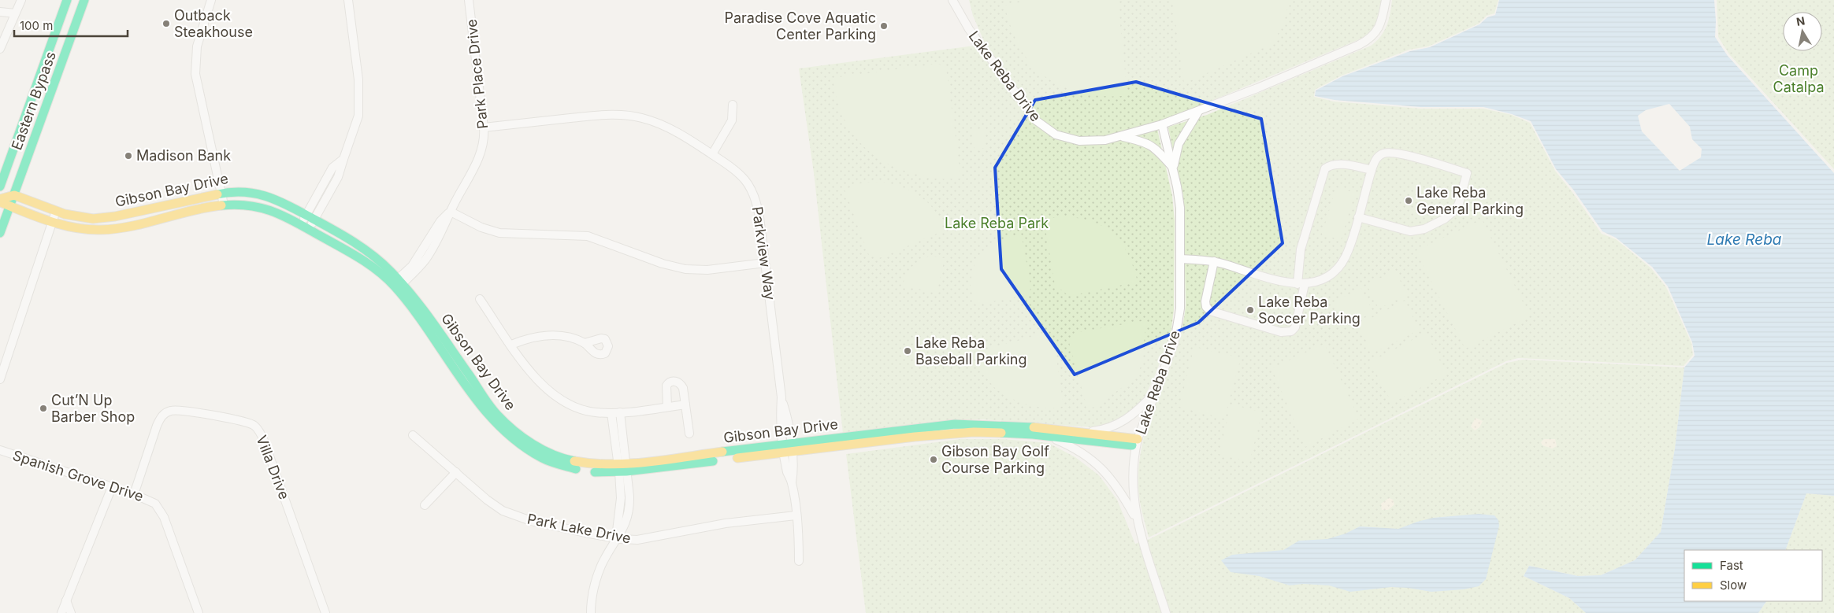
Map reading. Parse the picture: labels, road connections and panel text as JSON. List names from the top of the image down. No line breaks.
{"streets":{"street":["Park Place Drive","Lake Reba Drive","Eastern Bypass","Gibson Bay Drive","Parkview Way","Villa Drive","Spanish Grove Drive","Park Lake Drive"]},"crossings":[["Park Place Drive","Gibson Bay Drive"],["Park Place Drive","Parkview Way"],["Lake Reba Drive","Gibson Bay Drive"],["Eastern Bypass","Gibson Bay Drive"],["Gibson Bay Drive","Parkview Way"],["Parkview Way","Park Lake Drive"],["Villa Drive","Spanish Grove Drive"]],"water":["Lake Reba"],"parks":["Camp Catalpa","Lake Reba Park"],"places":["Outback Steakhouse","Paradise Cove Aquatic Center Parking","Madison Bank","Lake Reba General Parking","Lake Reba Soccer Parking","Lake Reba Baseball Parking","Cut’N Up Barber Shop","Gibson Bay Golf Course Parking"],"legend":["Fast","Slow"],"scale_bar":"100 m","north":"top"}
